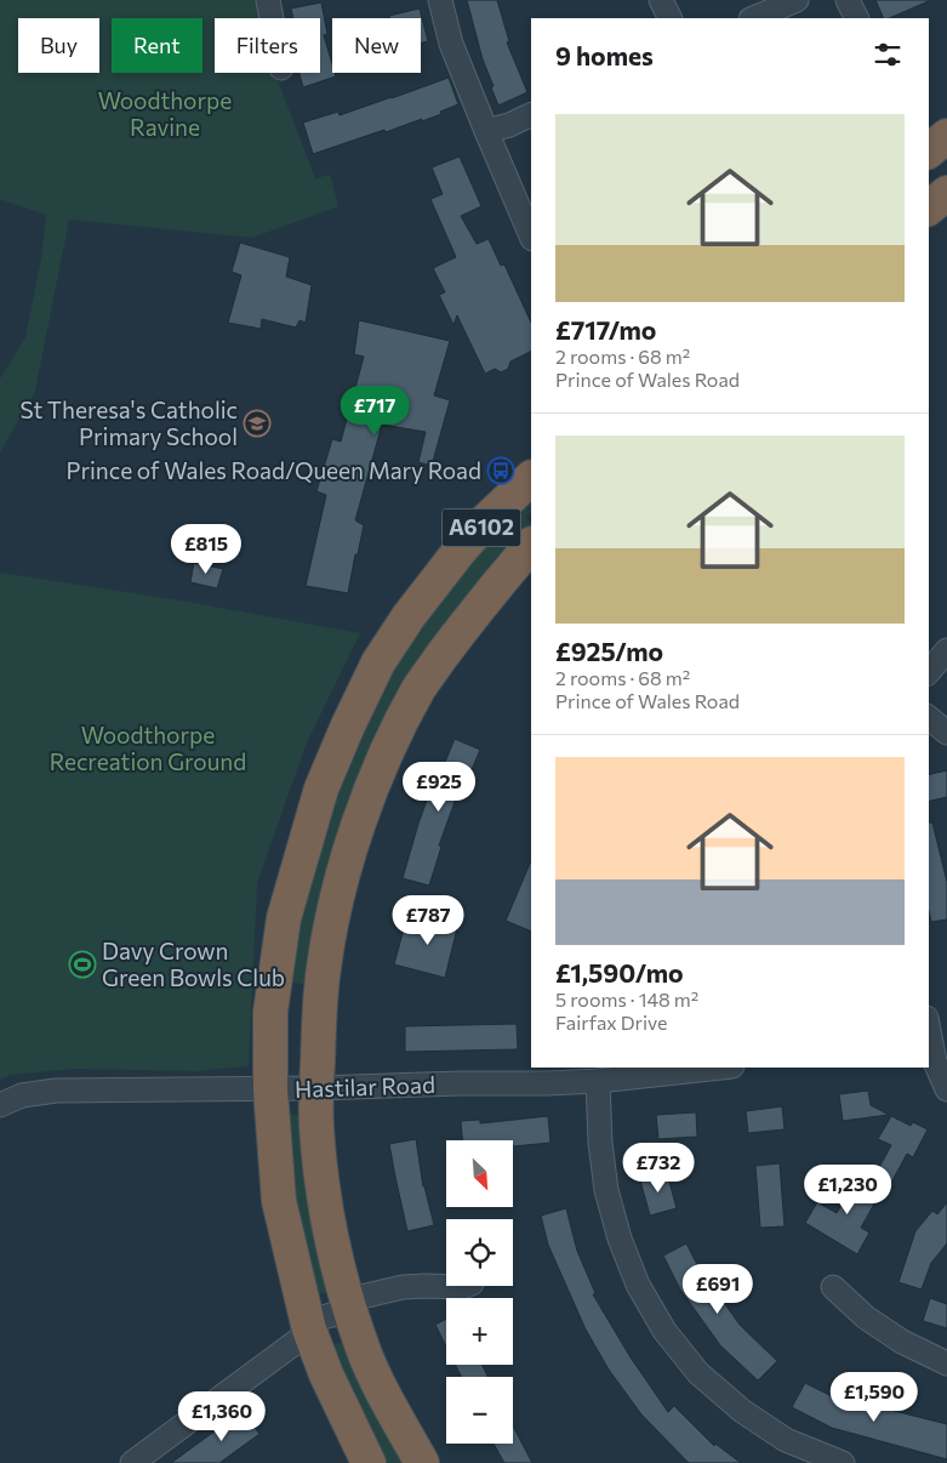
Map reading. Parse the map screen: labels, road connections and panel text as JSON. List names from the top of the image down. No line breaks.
{"streets":{"highway":["A6102"],"street":["Hastilar Road"]},"crossings":[["A6102","Hastilar Road"]],"parks":["Woodthorpe Ravine","Woodthorpe Recreation Ground"],"places":{"school or university":["St Theresa's Catholic Primary School"],"bus stop":["Prince of Wales Road/Queen Mary Road"],"sports":["Davy Crown Green Bowls Club"]},"north":"bottom right","page":{"chip":["Buy","Rent","Filters","New"],"heading":"9 homes","list":[{"name":"£717/mo","note":"2 rooms · 68 m² · Prince of Wales Road"},{"name":"£925/mo","note":"2 rooms · 68 m² · Prince of Wales Road"},{"name":"£1,590/mo","note":"5 rooms · 148 m² · Fairfax Drive"}],"price":["£717","£815","£925","£787","£732","£1,230","£691","£1,590","£1,360"],"map_buttons":["+","−"]}}
